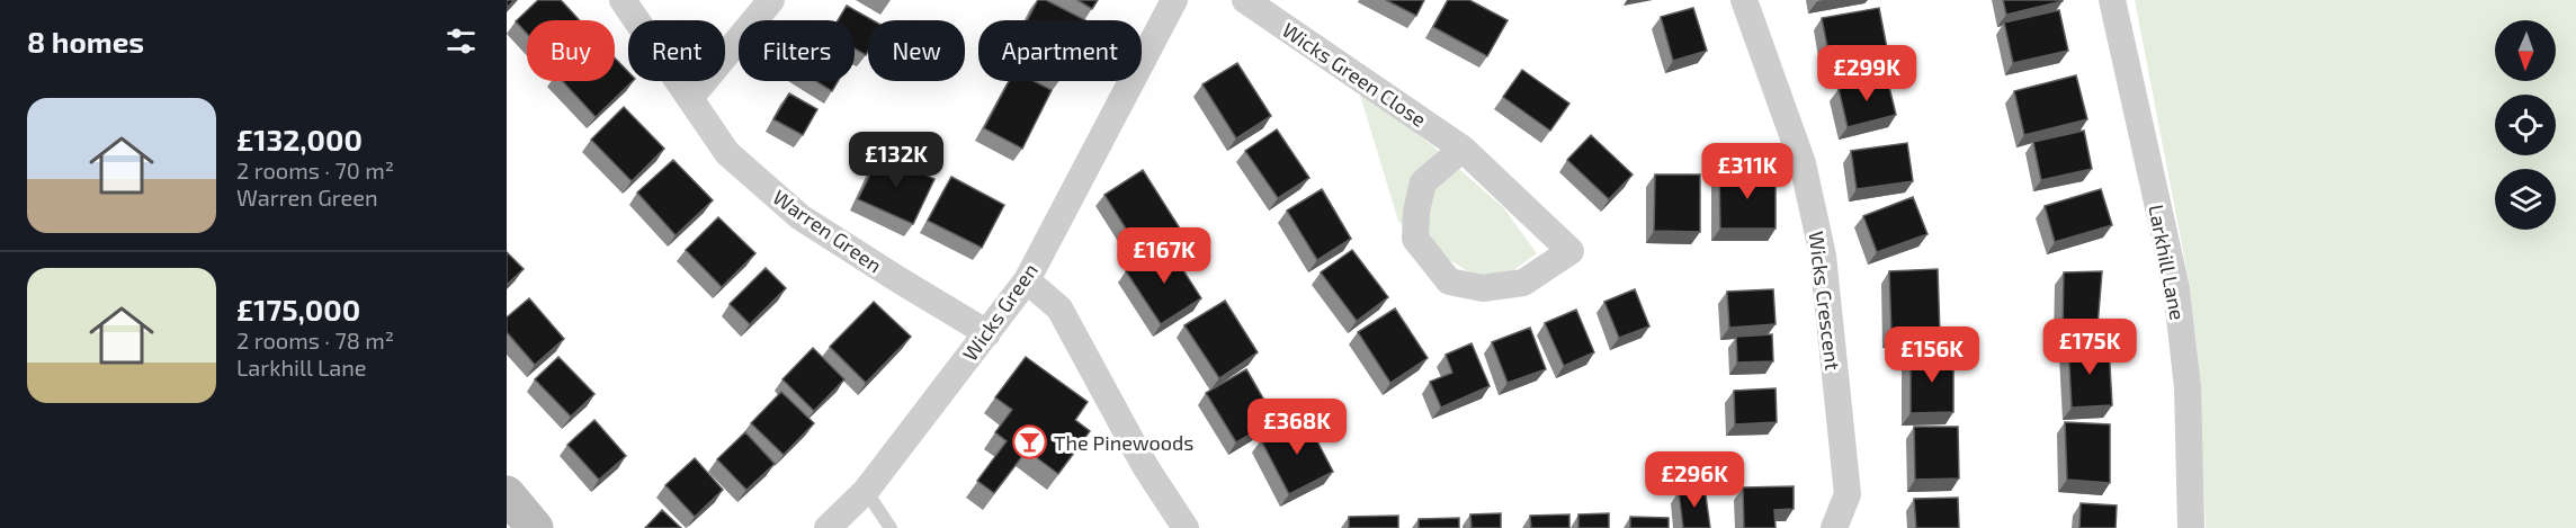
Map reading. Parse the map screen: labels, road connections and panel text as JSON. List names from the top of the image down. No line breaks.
{"streets":{"street":["Wicks Green Close","Warren Green","Larkhill Lane","Wicks Crescent","Wicks Green"]},"crossings":[["Warren Green","Wicks Green"]],"places":{"bar":["The Pinewoods"]},"north":"bottom","page":{"heading":"8 homes","chip":["Buy","Rent","Filters","New","Apartment"],"price":["£299K","£132K","£311K","£167K","£175K","£156K","£368K","£296K"],"list":[{"name":"£132,000","note":"2 rooms · 70 m² · Warren Green"},{"name":"£175,000","note":"2 rooms · 78 m² · Larkhill Lane"}]}}
